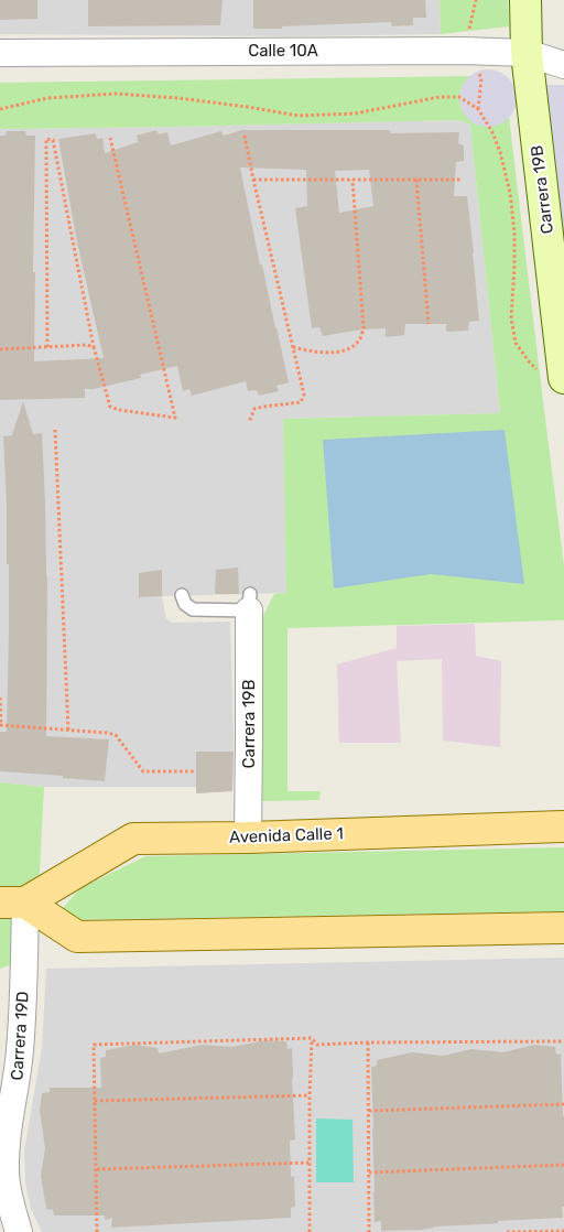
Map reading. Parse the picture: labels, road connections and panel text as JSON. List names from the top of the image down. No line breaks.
{"streets":{"main road":["Avenida Calle 1"],"street":["Calle 10A","Carrera 19B","Carrera 19D"]},"crossings":[["Calle 10A","Carrera 19B"],["Carrera 19B","Avenida Calle 1"],["Avenida Calle 1","Carrera 19D"]]}
